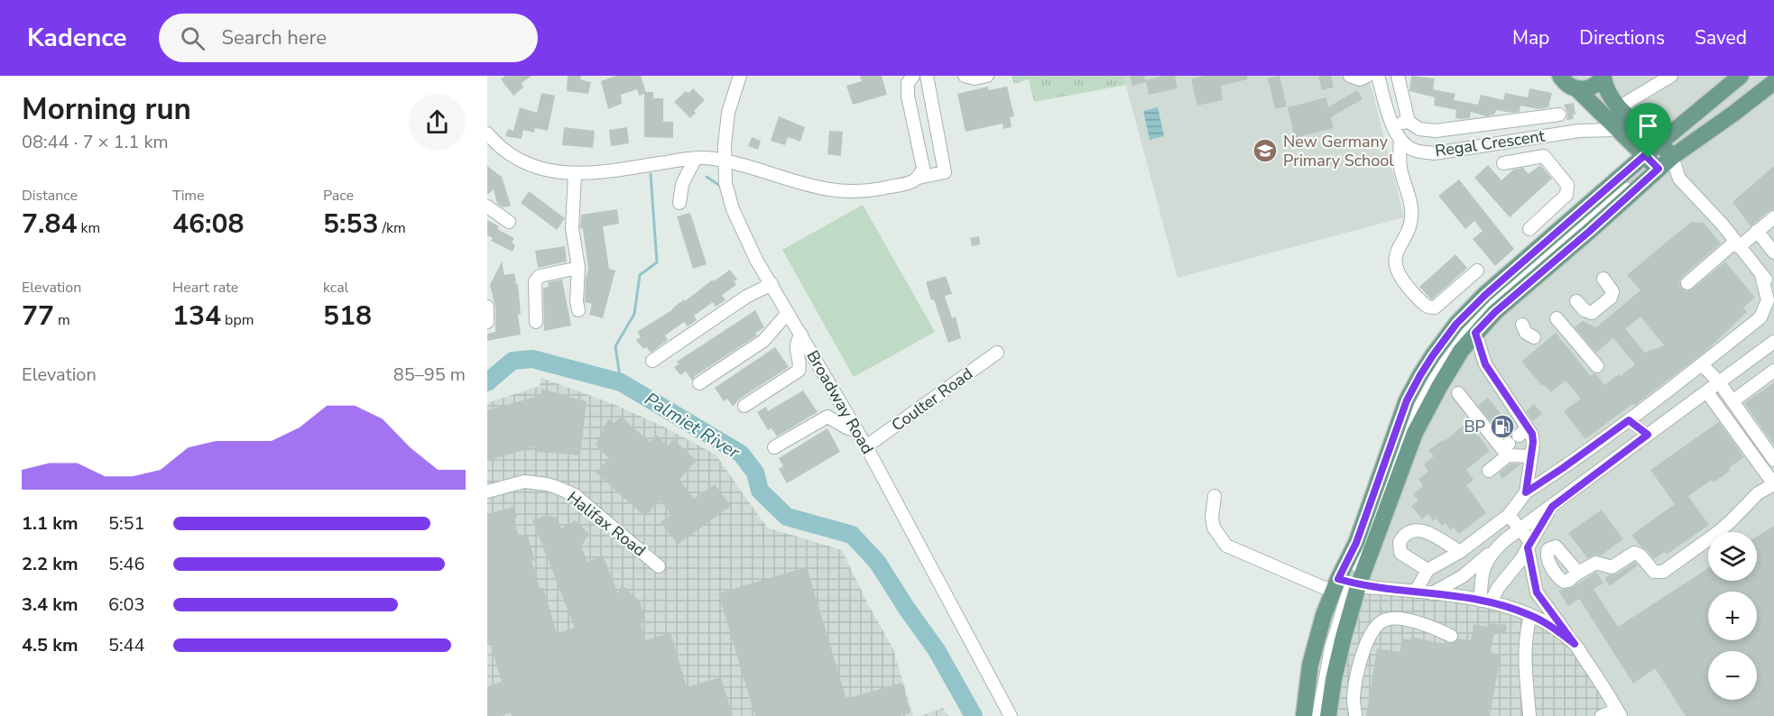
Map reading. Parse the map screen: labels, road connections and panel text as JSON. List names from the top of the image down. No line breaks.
{"streets":{"street":["Regal Crescent","Coulter Road","Broadway Road","Halifax Road"]},"crossings":[["Coulter Road","Broadway Road"]],"water":["Palmiet River"],"places":{"school or university":["New Germany Primary School"],"fuel station":["BP"]},"page":{"header":"Kadence","search":"Search here","nav":["Map","Directions","Saved"],"heading":["Morning run","08:44 · 7 × 1.1 km"],"stats":[["Distance","7.84 km"],["Time","46:08"],["Pace","5:53 /km"],["Elevation","77 m"],["Heart rate","134 bpm"],["kcal","518"]],"chart":["Elevation","85–95 m"],"list":[{"name":"1.1 km","note":"5:51"},{"name":"2.2 km","note":"5:46"},{"name":"3.4 km","note":"6:03"},{"name":"4.5 km","note":"5:44"}],"map_buttons":["+","−"]}}
